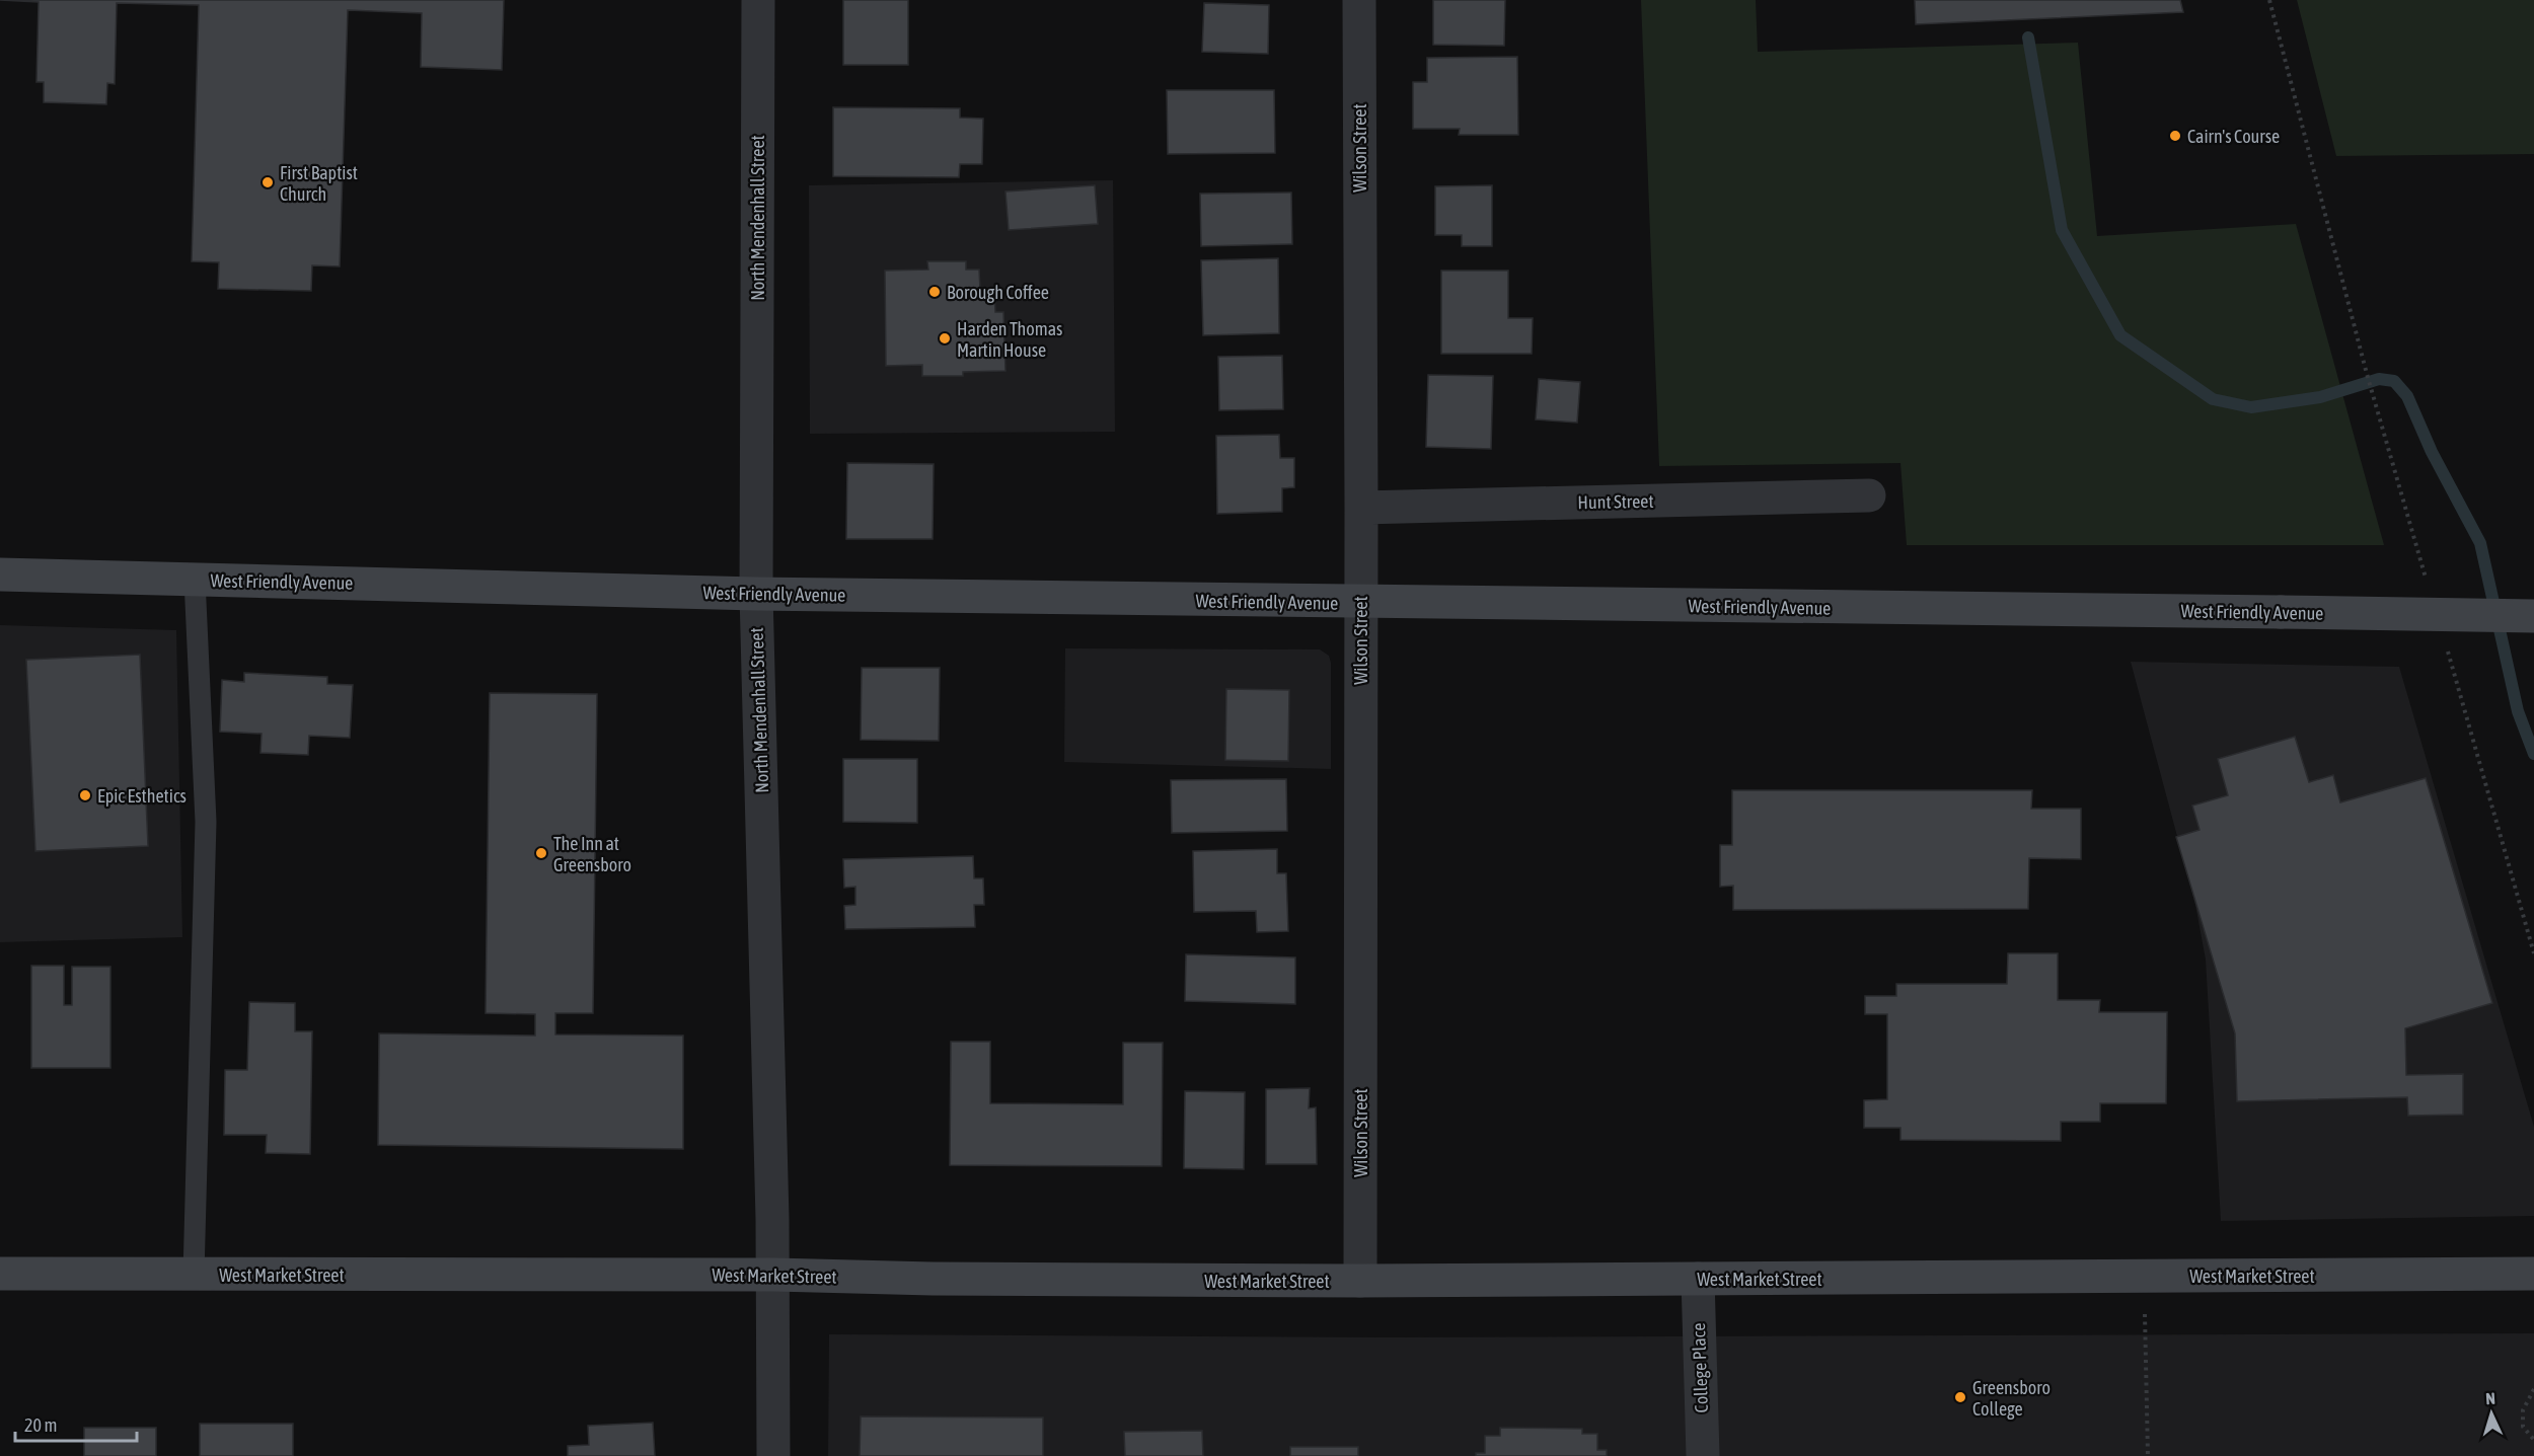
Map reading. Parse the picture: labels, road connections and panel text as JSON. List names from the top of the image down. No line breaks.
{"streets":{"main road":["West Friendly Avenue","West Market Street"],"street":["Wilson Street","North Mendenhall Street","Hunt Street","College Place"]},"crossings":[["Wilson Street","Hunt Street"],["Wilson Street","West Friendly Avenue"],["Wilson Street","West Market Street"],["North Mendenhall Street","West Friendly Avenue"],["North Mendenhall Street","West Market Street"],["West Market Street","College Place"]],"places":["Cairn's Course","First Baptist Church","Borough Coffee","Harden Thomas Martin House","Epic Esthetics","The Inn at Greensboro","Greensboro College"],"scale_bar":"20 m","north":"top"}
